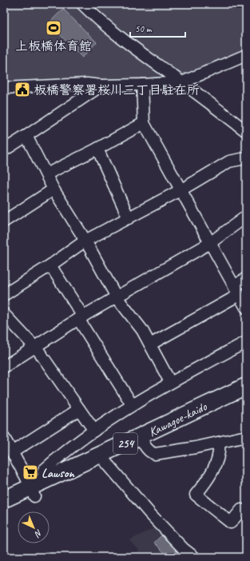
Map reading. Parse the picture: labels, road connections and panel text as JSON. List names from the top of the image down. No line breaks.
{"streets":{"highway":["Kawagoe-kaido","254"]},"places":{"sports":["上板橋体育館"],"public building":["板橋警察署桜川三丁目駐在所"],"supermarket":["Lawson"]},"scale_bar":"50 m","north":"bottom right"}
